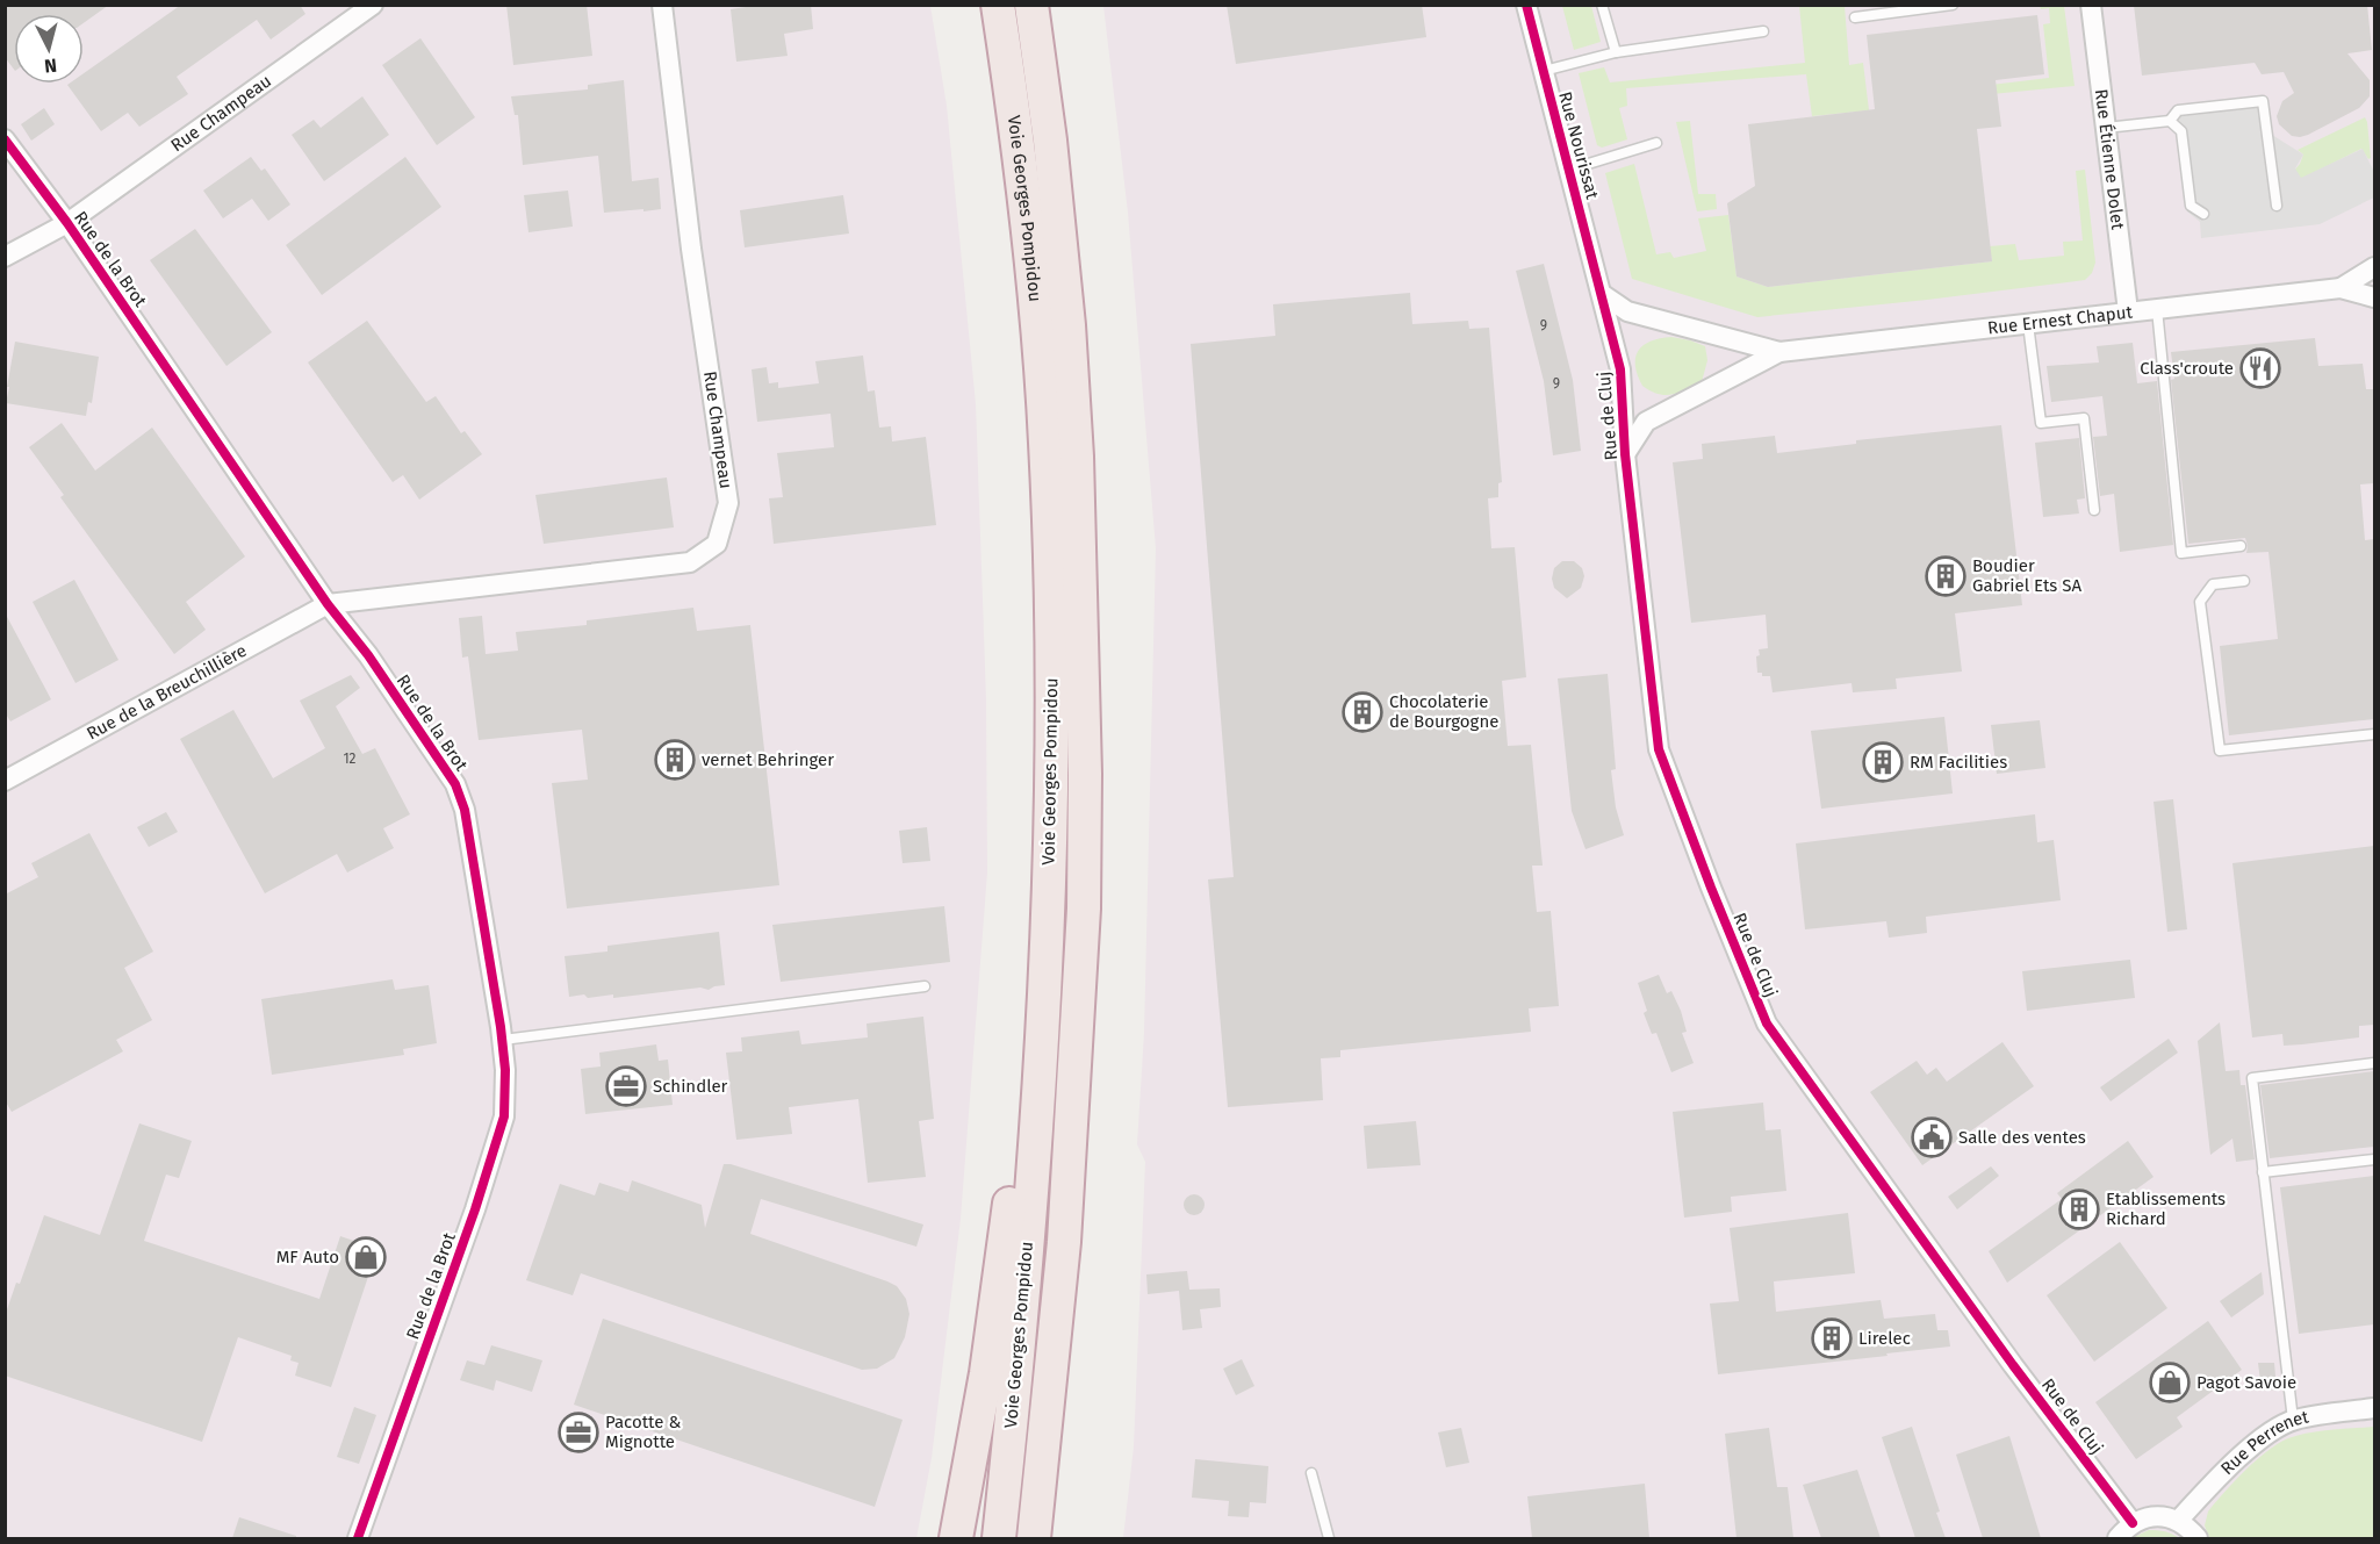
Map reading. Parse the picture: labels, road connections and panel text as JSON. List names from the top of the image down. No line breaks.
{"streets":{"highway":["Voie Georges Pompidou"],"street":["Rue Champeau","Rue Nourissat","Rue Étienne Dolet","Rue de la Brot","Rue Ernest Chaput","Rue de Cluj","Rue de la Breuchillière","Rue Perrenet"]},"crossings":[["Rue Champeau","Rue de la Brot"],["Rue Champeau","Rue de la Breuchillière"],["Rue Nourissat","Rue Ernest Chaput"],["Rue Nourissat","Rue de Cluj"],["Rue Étienne Dolet","Rue Ernest Chaput"],["Rue de la Brot","Rue de la Breuchillière"],["Rue Ernest Chaput","Rue de Cluj"]],"places":{"restaurant":["Class'croute"],"building":["Boudier Gabriel Ets SA","Chocolaterie de Bourgogne","vernet Behringer","RM Facilities","Etablissements Richard","Lirelec"],"office":["Schindler","Pacotte & Mignotte"],"public building":["Salle des ventes"],"shop":["MF Auto","Pagot Savoie"]},"house_numbers":["9","9","12"],"north":"bottom"}
